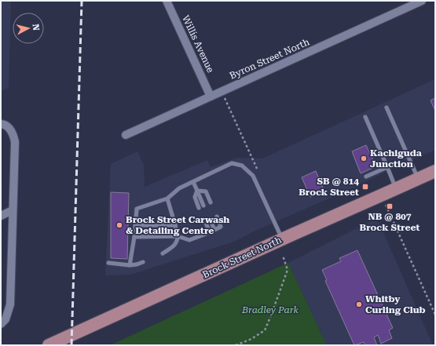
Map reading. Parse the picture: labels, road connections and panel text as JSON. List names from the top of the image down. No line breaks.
{"streets":{"main road":["Brock Street North"],"street":["Willis Avenue","Byron Street North"]},"crossings":[["Willis Avenue","Byron Street North"]],"parks":["Bradley Park"],"places":{"other":["Kachiguda Junction","Brock Street Carwash & Detailing Centre","Whitby Curling Club"],"transit":["SB @ 814 Brock Street","NB @ 807 Brock Street"]},"north":"right"}
